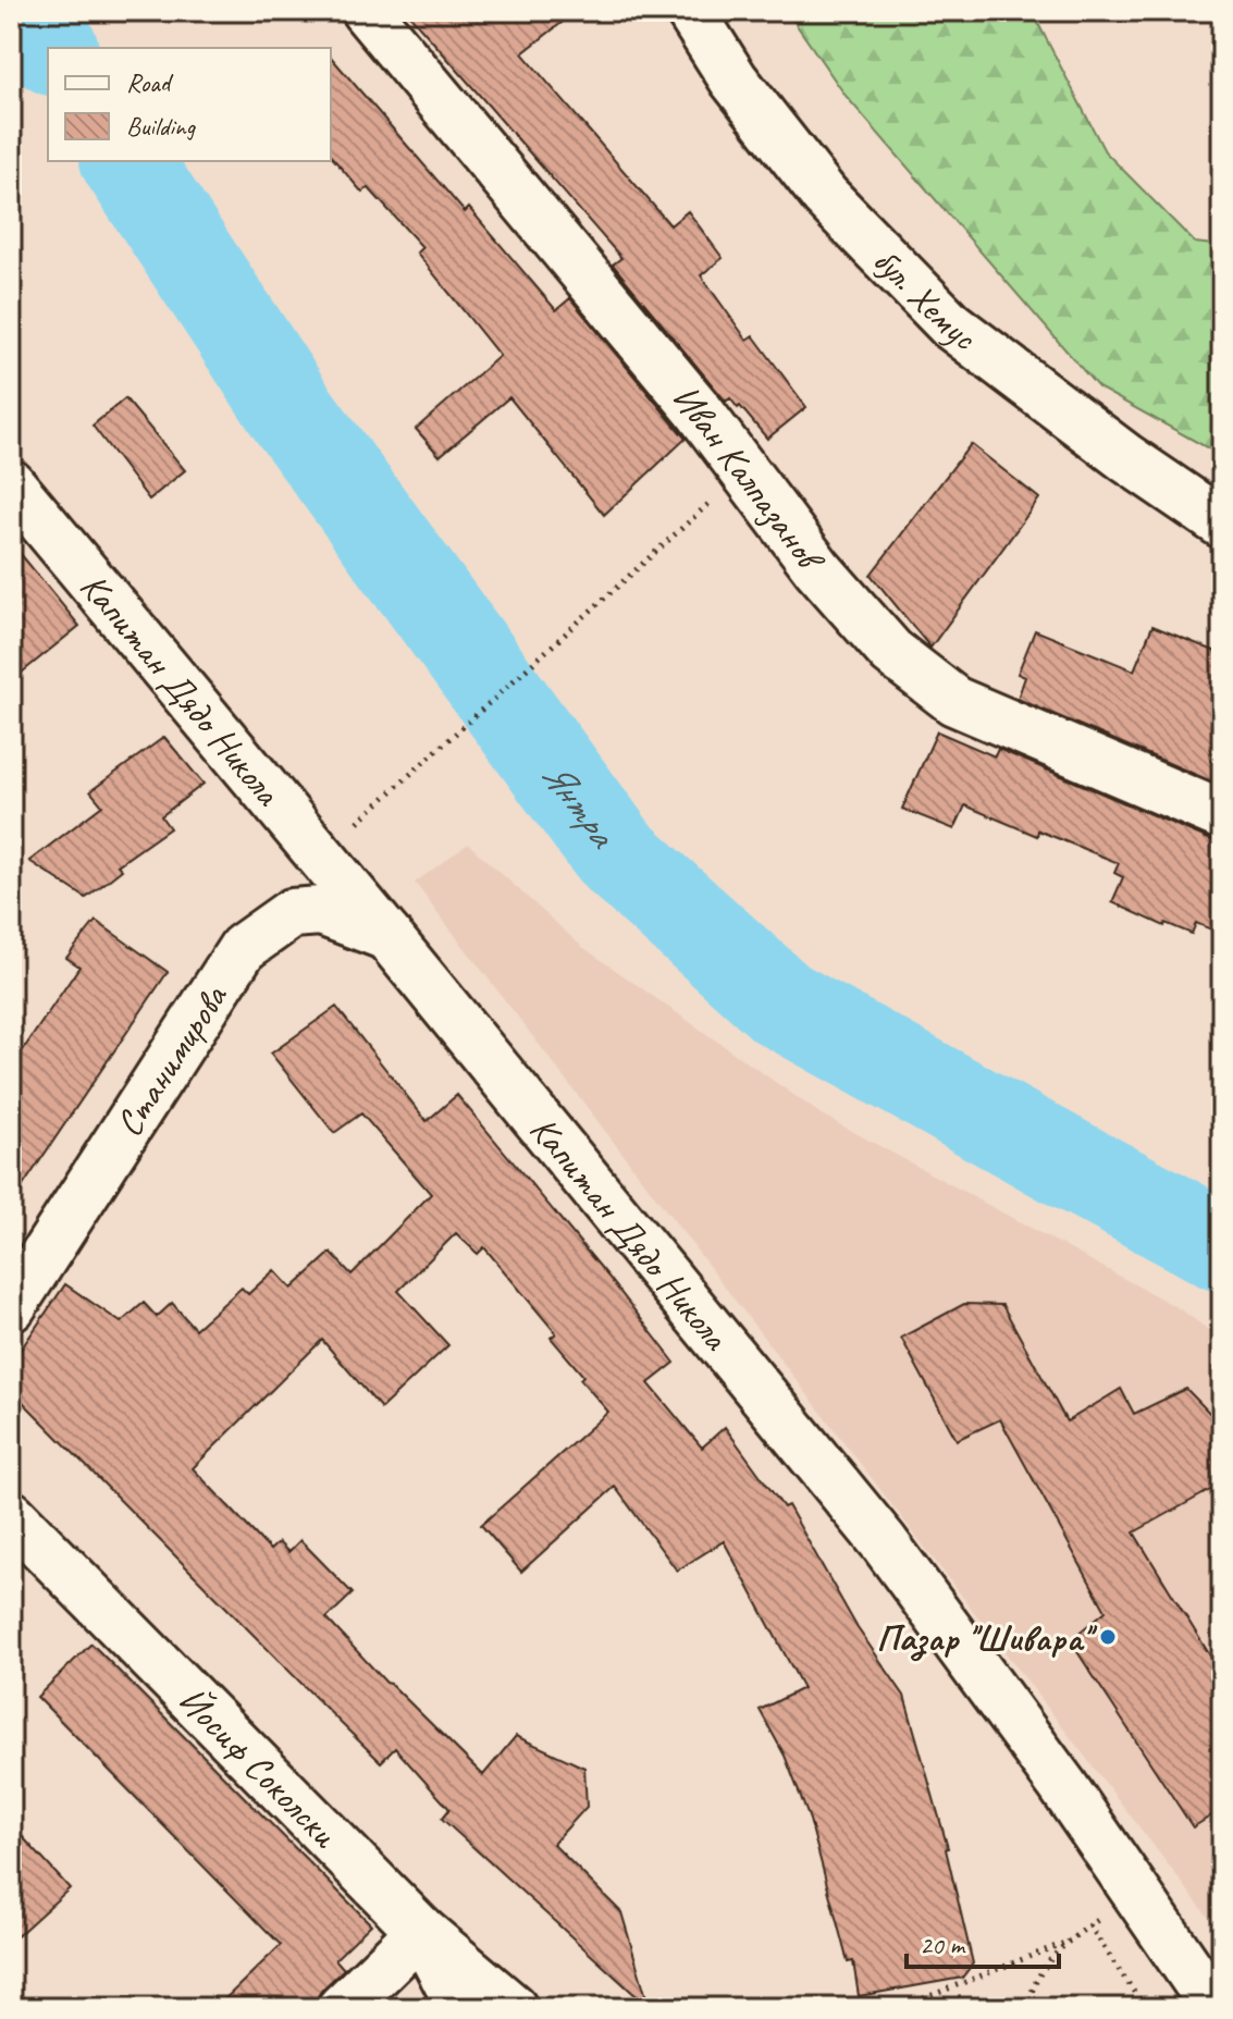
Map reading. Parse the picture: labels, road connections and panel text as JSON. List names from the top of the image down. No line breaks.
{"streets":{"street":["бул. Хемус","Иван Калпазанов","Капитан Дядо Никола","Станимирова","Йосиф Соколски"]},"crossings":[["Капитан Дядо Никола","Станимирова"]],"water":["Янтра"],"places":["Пазар ''Шивара''"],"legend":["Road","Building"],"scale_bar":"20 m"}
